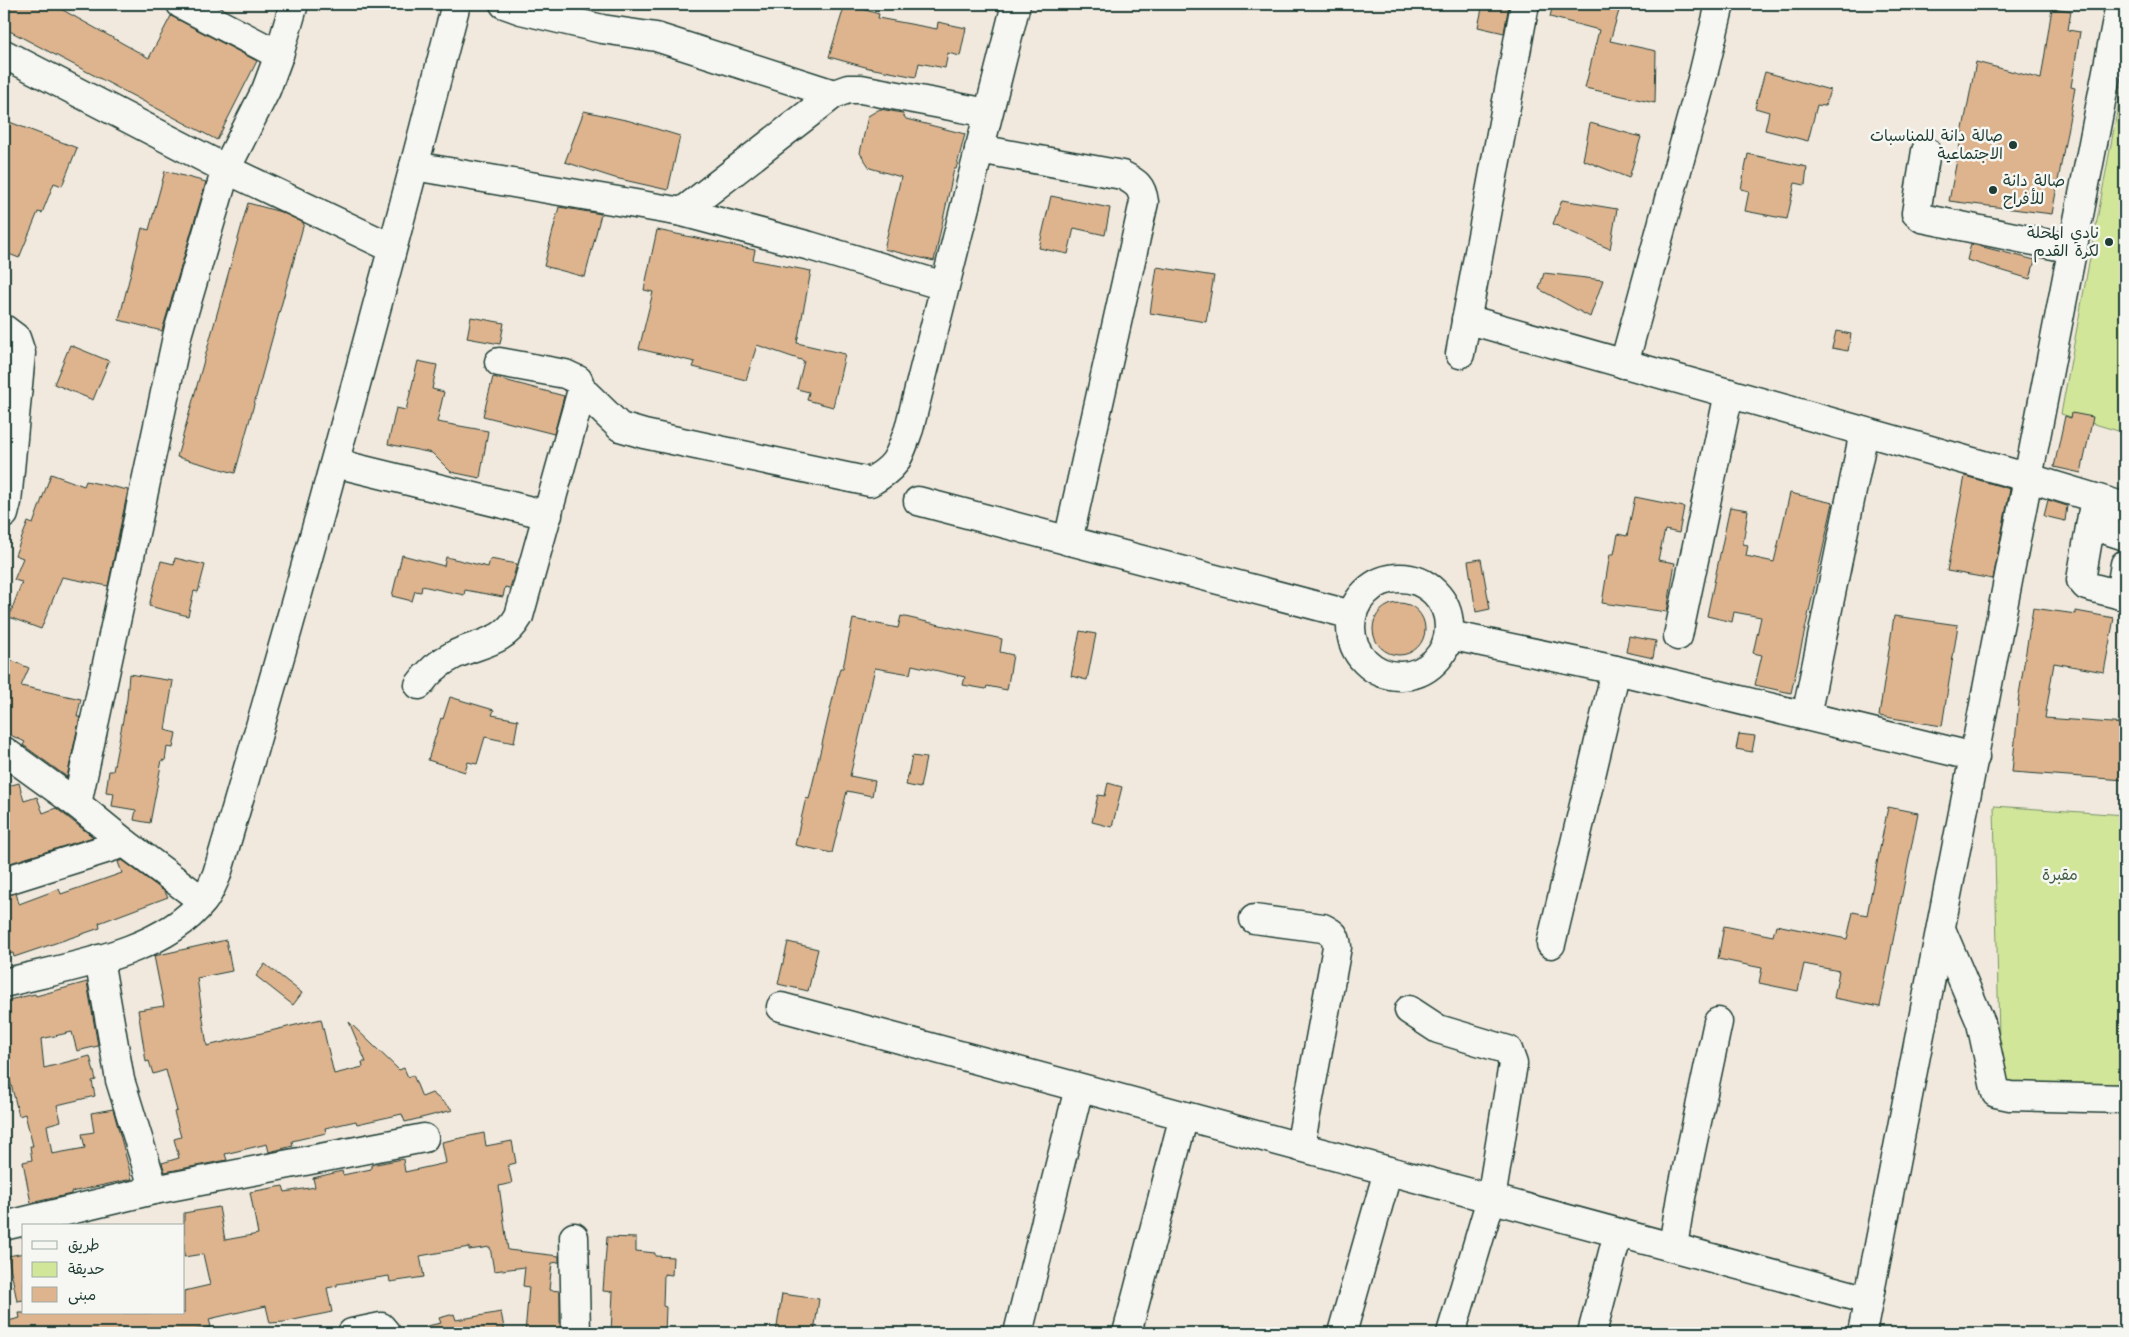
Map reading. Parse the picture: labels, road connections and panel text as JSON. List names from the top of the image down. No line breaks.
{"parks":["مقبرة"],"places":["صالة دانة للمناسبات الاجتماعية","صالة دانة للأفراح","نادي المحلة لكرة القدم"],"legend":["طريق","حديقة","مبنى"]}
